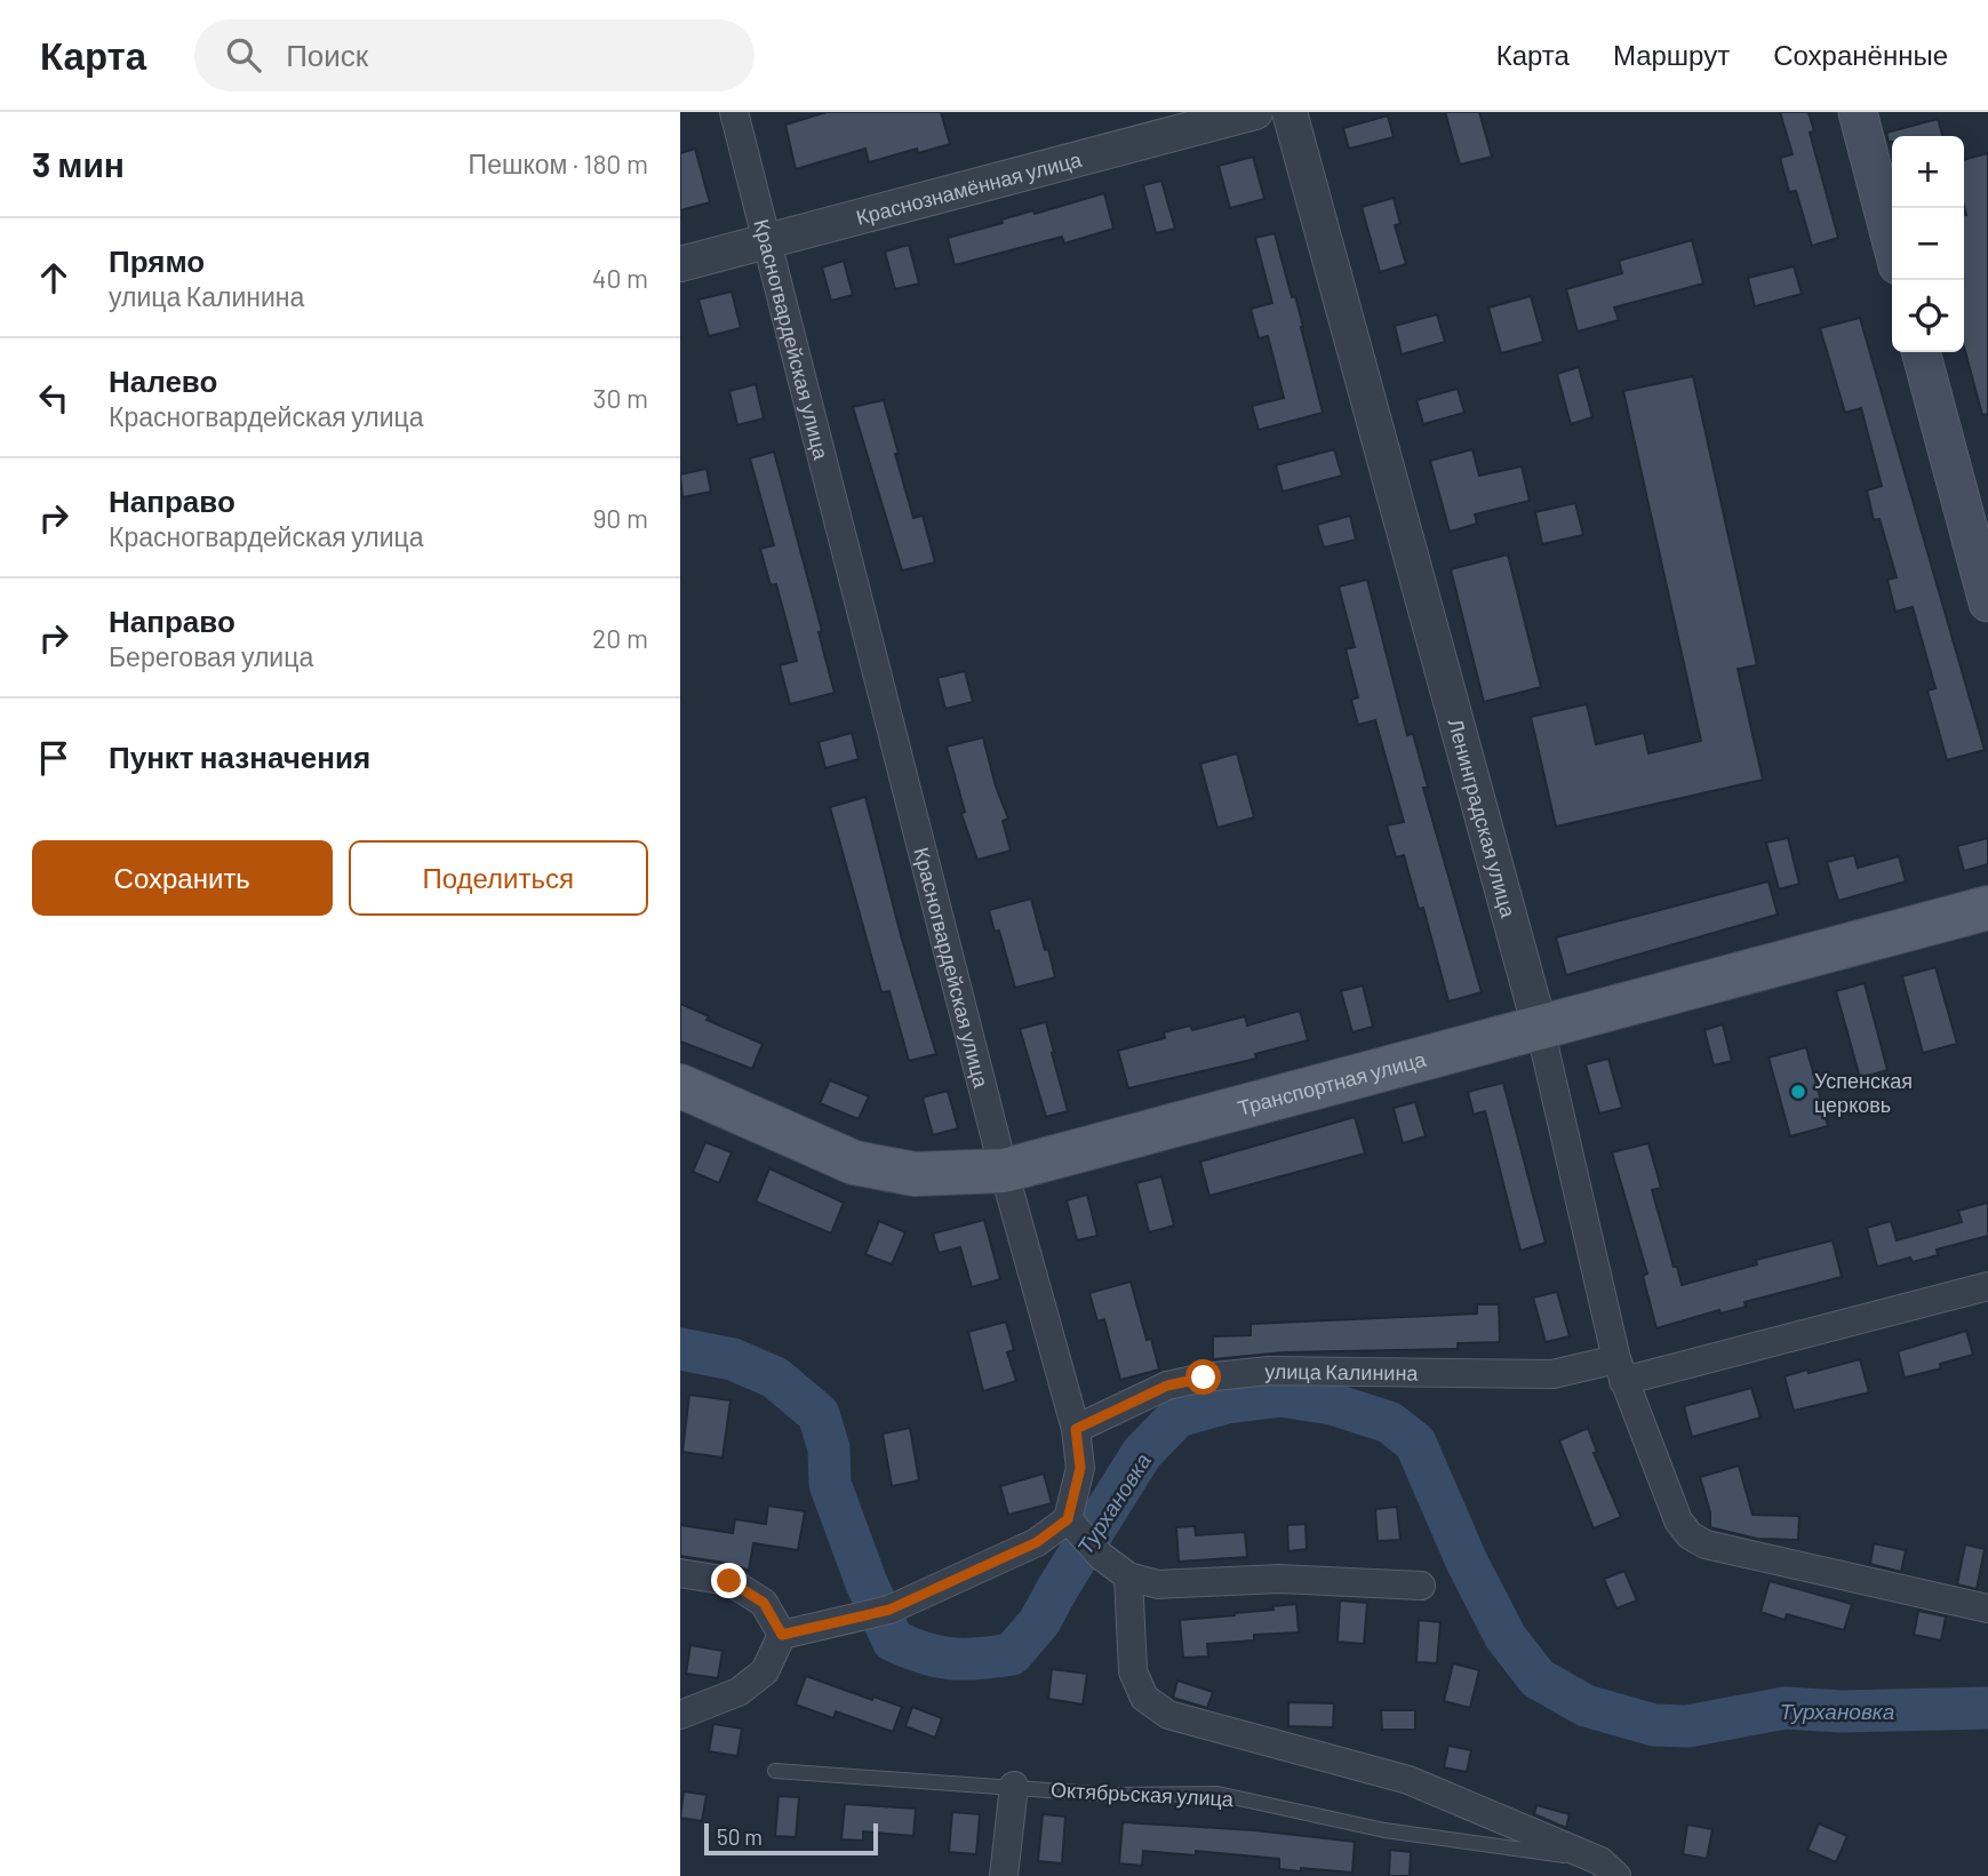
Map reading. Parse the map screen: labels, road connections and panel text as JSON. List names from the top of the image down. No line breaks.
{"streets":{"main road":["Транспортная улица"],"street":["Краснознамённая улица","Красногвардейская улица","Ленинградская улица","улица Калинина"],"lane":["Октябрьская улица"]},"crossings":[["Краснознамённая улица","Красногвардейская улица"],["Красногвардейская улица","Транспортная улица"],["Красногвардейская улица","улица Калинина"],["Ленинградская улица","Транспортная улица"],["Ленинградская улица","улица Калинина"]],"water":["Турхановка"],"places":["Успенская церковь"],"scale_bar":"50 m","page":{"header":"Карта","search":"Поиск","nav":["Карта","Маршрут","Сохранённые"],"heading":["3 мин","Пешком · 180 m"],"map_buttons":["+","−"],"list":[["Прямо","улица Калинина","40 m"],["Налево","Красногвардейская улица","30 m"],["Направо","Красногвардейская улица","90 m"],["Направо","Береговая улица","20 m"],"Пункт назначения"],"buttons":["Сохранить","Поделиться"],"scale":"50 m"}}
